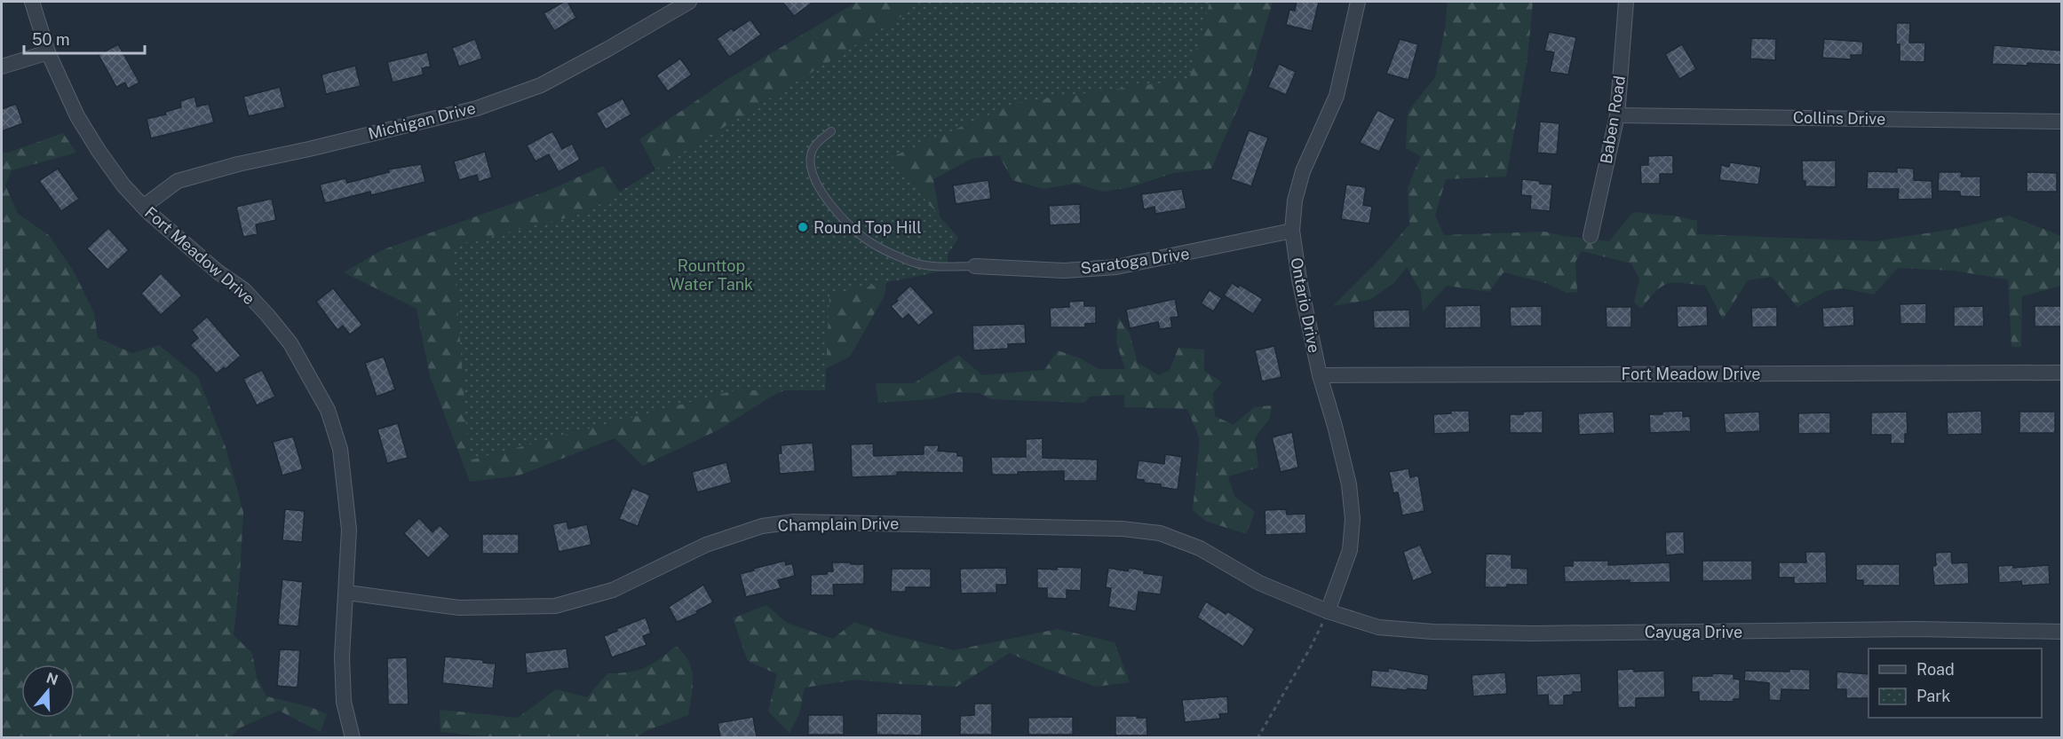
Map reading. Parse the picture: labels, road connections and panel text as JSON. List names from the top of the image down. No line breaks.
{"streets":{"street":["Collins Drive","Baben Road","Michigan Drive","Fort Meadow Drive","Saratoga Drive","Ontario Drive","Champlain Drive","Cayuga Drive"]},"crossings":[["Collins Drive","Baben Road"],["Michigan Drive","Fort Meadow Drive"],["Fort Meadow Drive","Ontario Drive"],["Fort Meadow Drive","Champlain Drive"],["Saratoga Drive","Ontario Drive"],["Ontario Drive","Champlain Drive"],["Ontario Drive","Cayuga Drive"],["Champlain Drive","Cayuga Drive"]],"parks":["Rounttop Water Tank"],"places":["Round Top Hill"],"legend":["Road","Park"],"scale_bar":"50 m","north":"top"}
